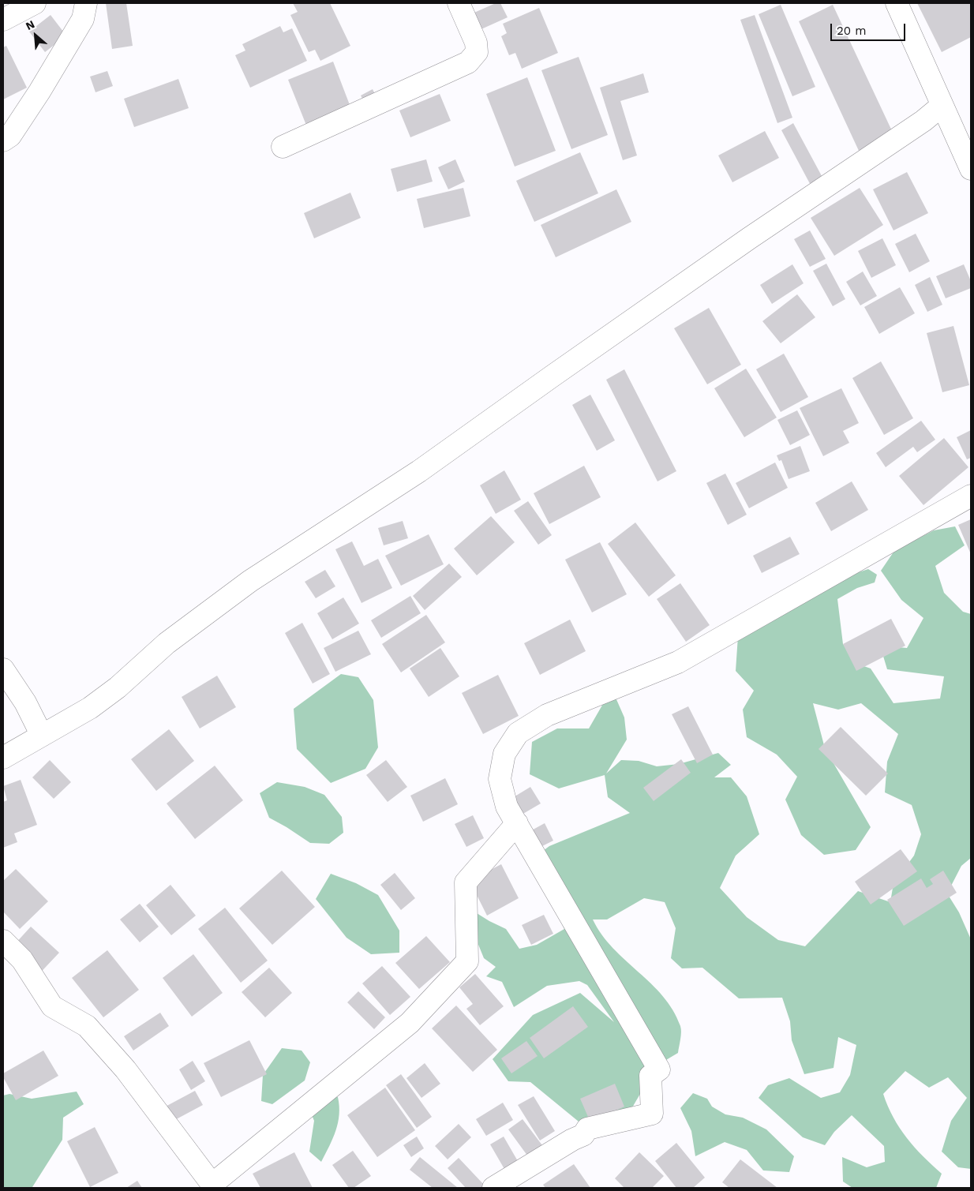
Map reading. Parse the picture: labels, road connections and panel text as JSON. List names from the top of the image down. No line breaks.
{"scale_bar":"20 m","north":"top left"}
